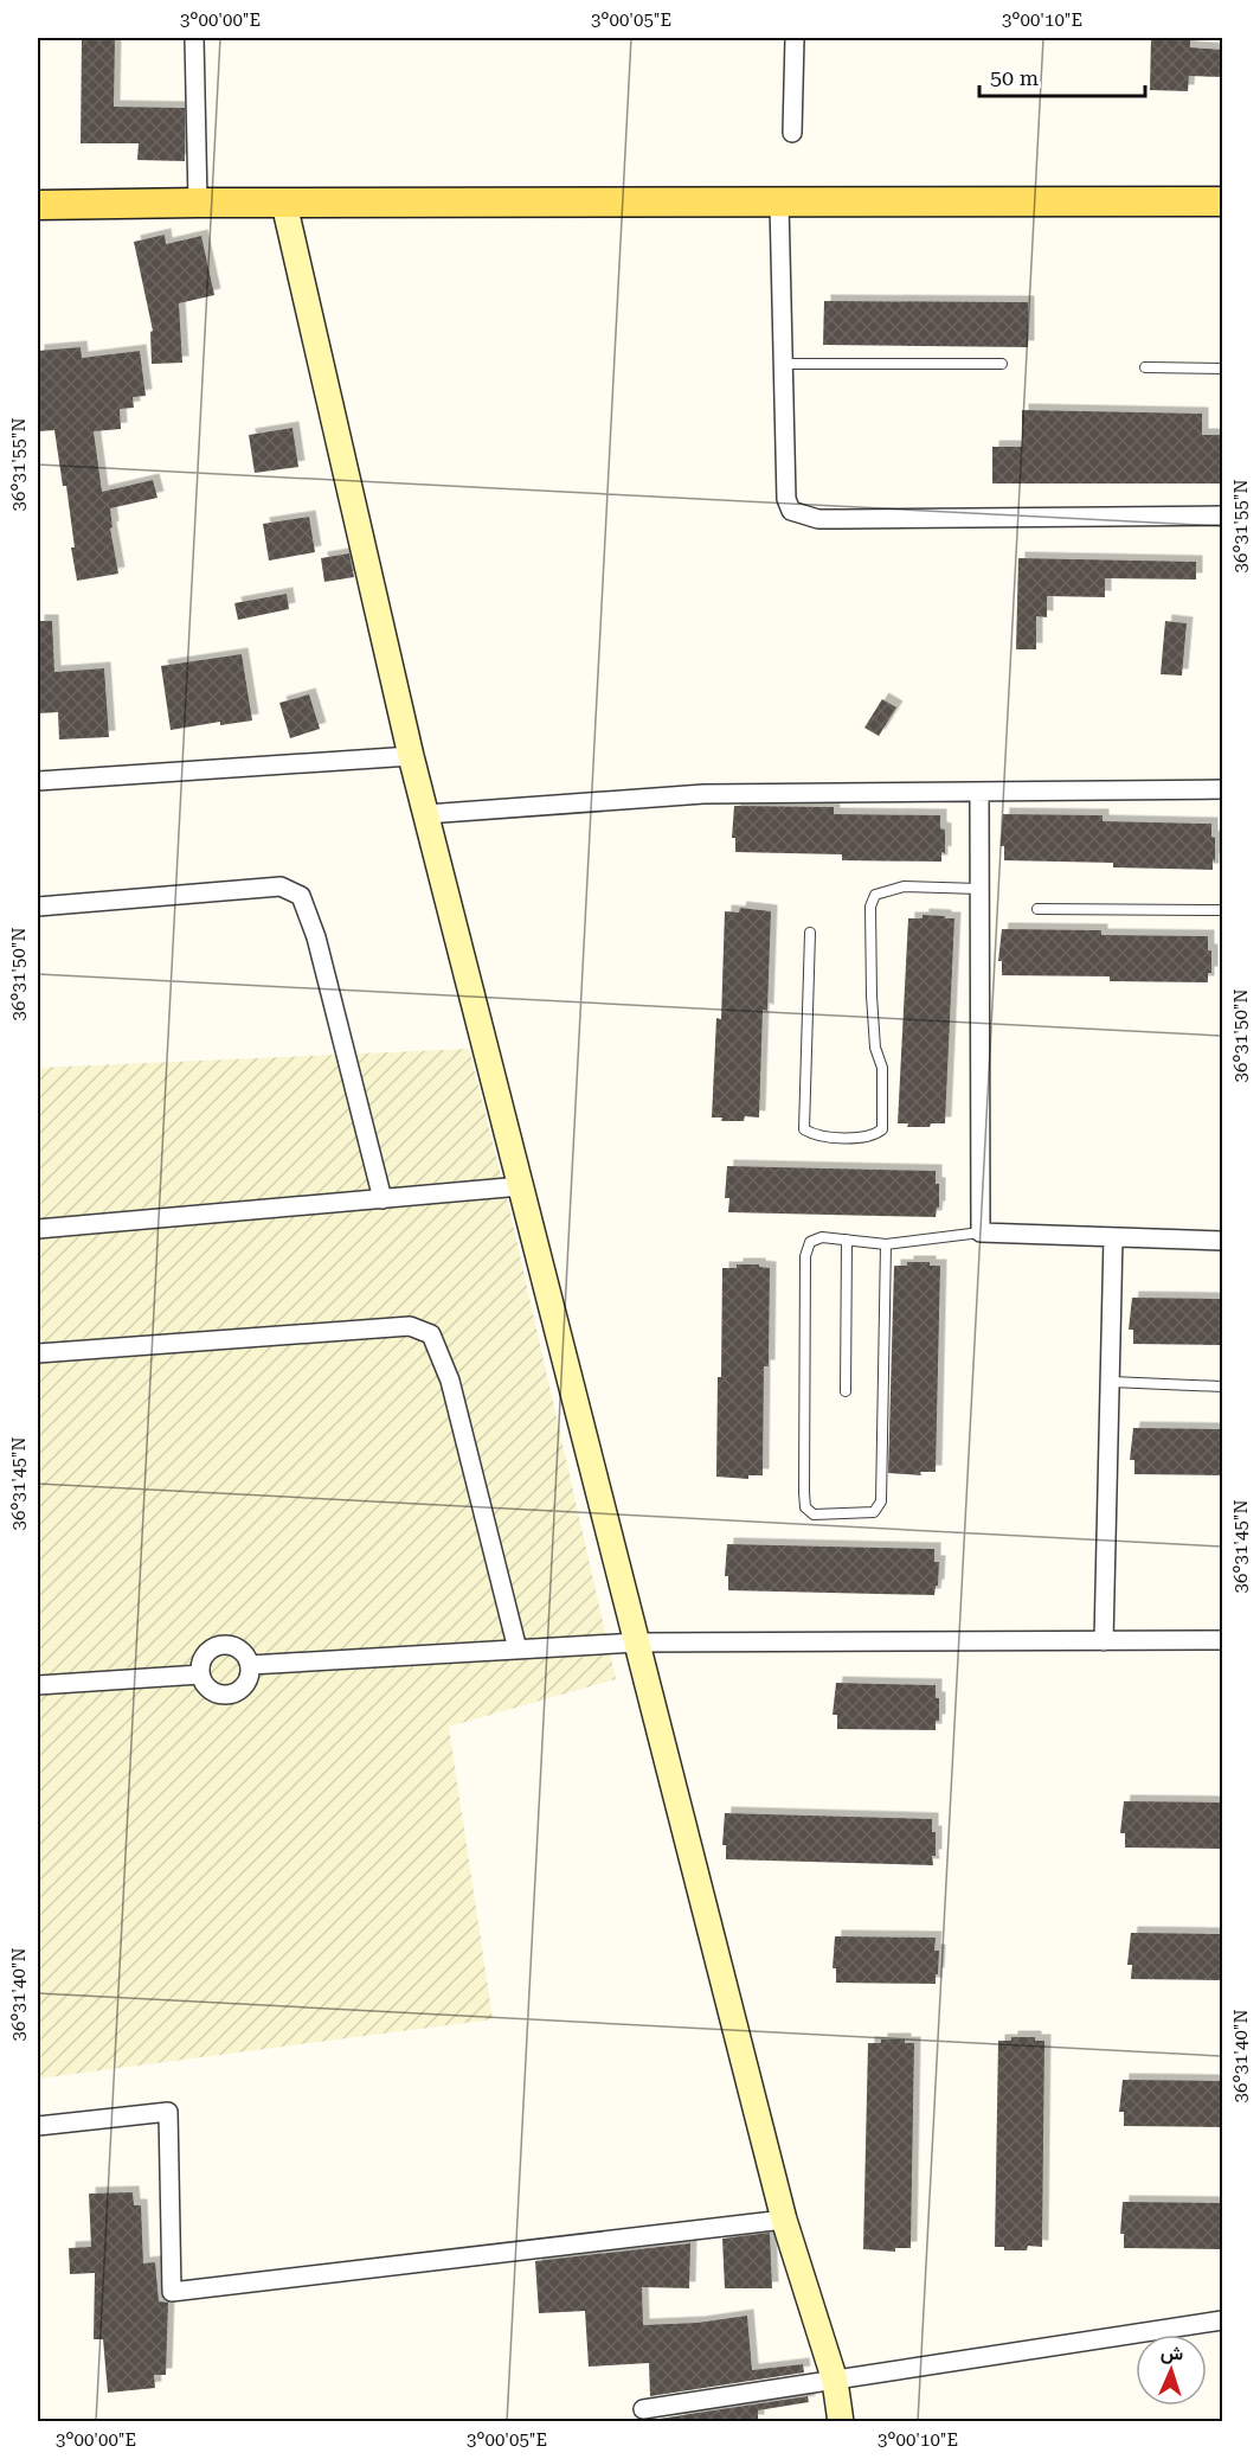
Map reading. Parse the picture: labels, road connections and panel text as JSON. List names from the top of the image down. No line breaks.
{"scale_bar":"50 m","north":"top","coordinates":["3°00'00\"E","3°00'05\"E","3°00'10\"E","36°31'55\"N","36°31'50\"N","36°31'45\"N","36°31'40\"N"]}
